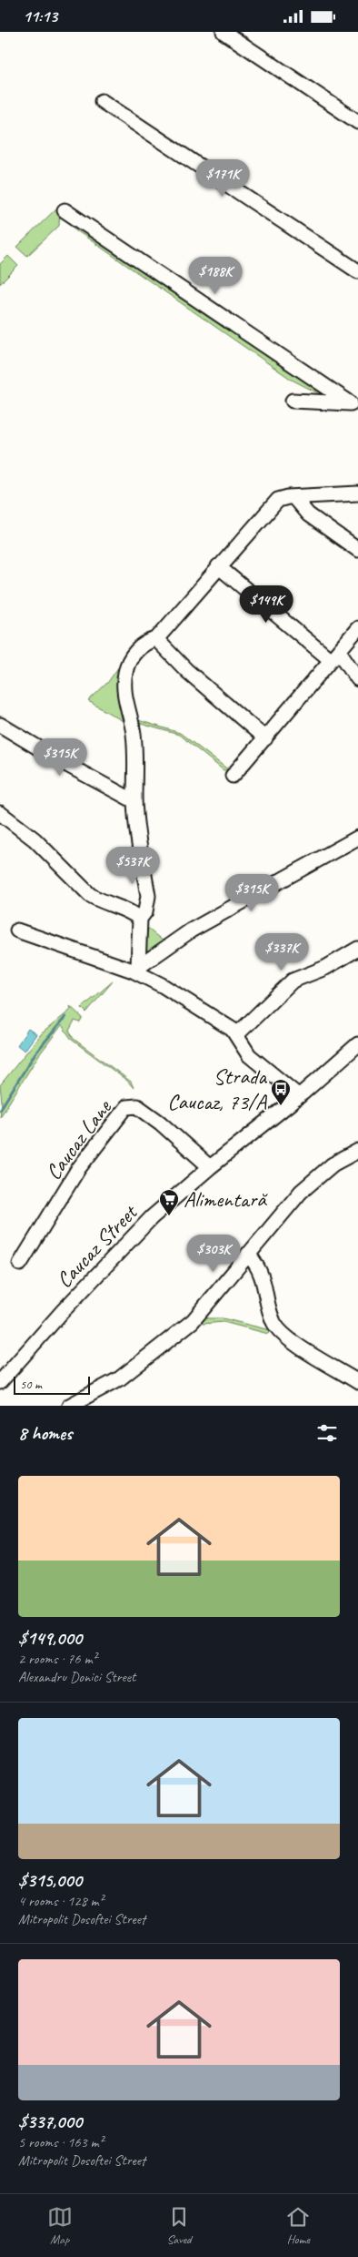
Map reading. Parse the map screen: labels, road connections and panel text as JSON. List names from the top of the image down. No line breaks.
{"streets":{"street":["Caucaz Lane","Caucaz Street"]},"crossings":[["Caucaz Lane","Caucaz Street"]],"places":{"bus stop":["Strada Caucaz, 73/A"],"supermarket":["Alimentară"]},"scale_bar":"50 m","page":{"status":"11:13","price":["$171K","$188K","$149K","$315K","$537K","$315K","$337K","$303K"],"scale":"50 m","heading":"8 homes","list":[{"name":"$149,000","note":"2 rooms · 76 m² · Alexandru Donici Street"},{"name":"$315,000","note":"4 rooms · 128 m² · Mitropolit Dosoftei Street"},{"name":"$337,000","note":"5 rooms · 163 m² · Mitropolit Dosoftei Street"}],"tabs":["Map","Saved","Home"]}}
